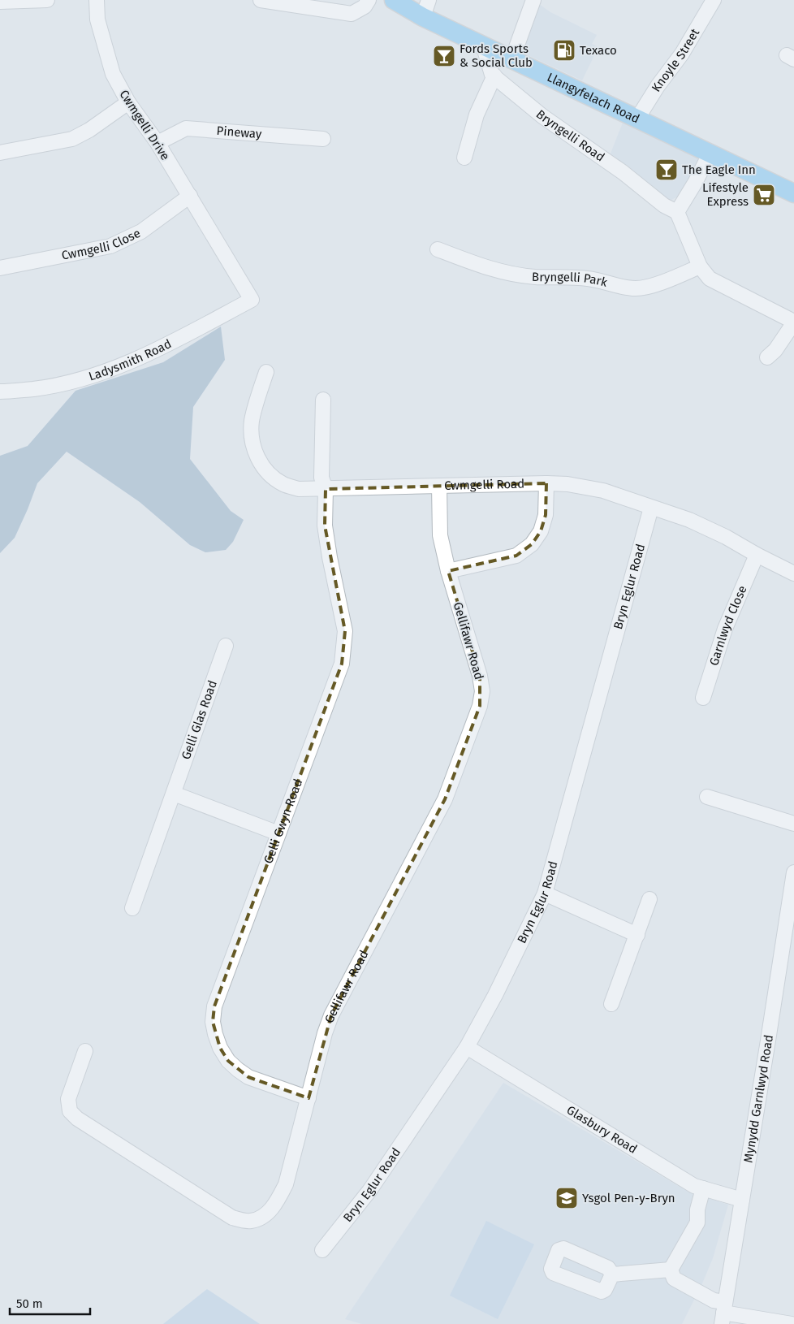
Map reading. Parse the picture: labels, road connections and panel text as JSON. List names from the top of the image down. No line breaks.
{"streets":{"main road":["Llangyfelach Road"],"street":["Knoyle Street","Cwmgelli Drive","Pineway","Bryngelli Road","Cwmgelli Close","Bryngelli Park","Ladysmith Road","Cwmgelli Road","Bryn Eglur Road","Garnlwyd Close","Gellifawr Road","Gelli Glas Road","Gelli Gwyn Road","Mynydd Garnlwyd Road","Glasbury Road"]},"crossings":[["Knoyle Street","Llangyfelach Road"],["Llangyfelach Road","Bryngelli Road"],["Cwmgelli Drive","Pineway"],["Cwmgelli Drive","Cwmgelli Close"],["Cwmgelli Drive","Ladysmith Road"],["Cwmgelli Road","Bryn Eglur Road"],["Cwmgelli Road","Garnlwyd Close"],["Cwmgelli Road","Gellifawr Road"],["Cwmgelli Road","Gelli Gwyn Road"],["Bryn Eglur Road","Glasbury Road"],["Gellifawr Road","Gelli Gwyn Road"],["Mynydd Garnlwyd Road","Glasbury Road"]],"places":{"fuel station":["Texaco"],"bar":["Fords Sports & Social Club","The Eagle Inn"],"supermarket":["Lifestyle Express"],"school or university":["Ysgol Pen-y-Bryn"]},"scale_bar":"50 m"}
